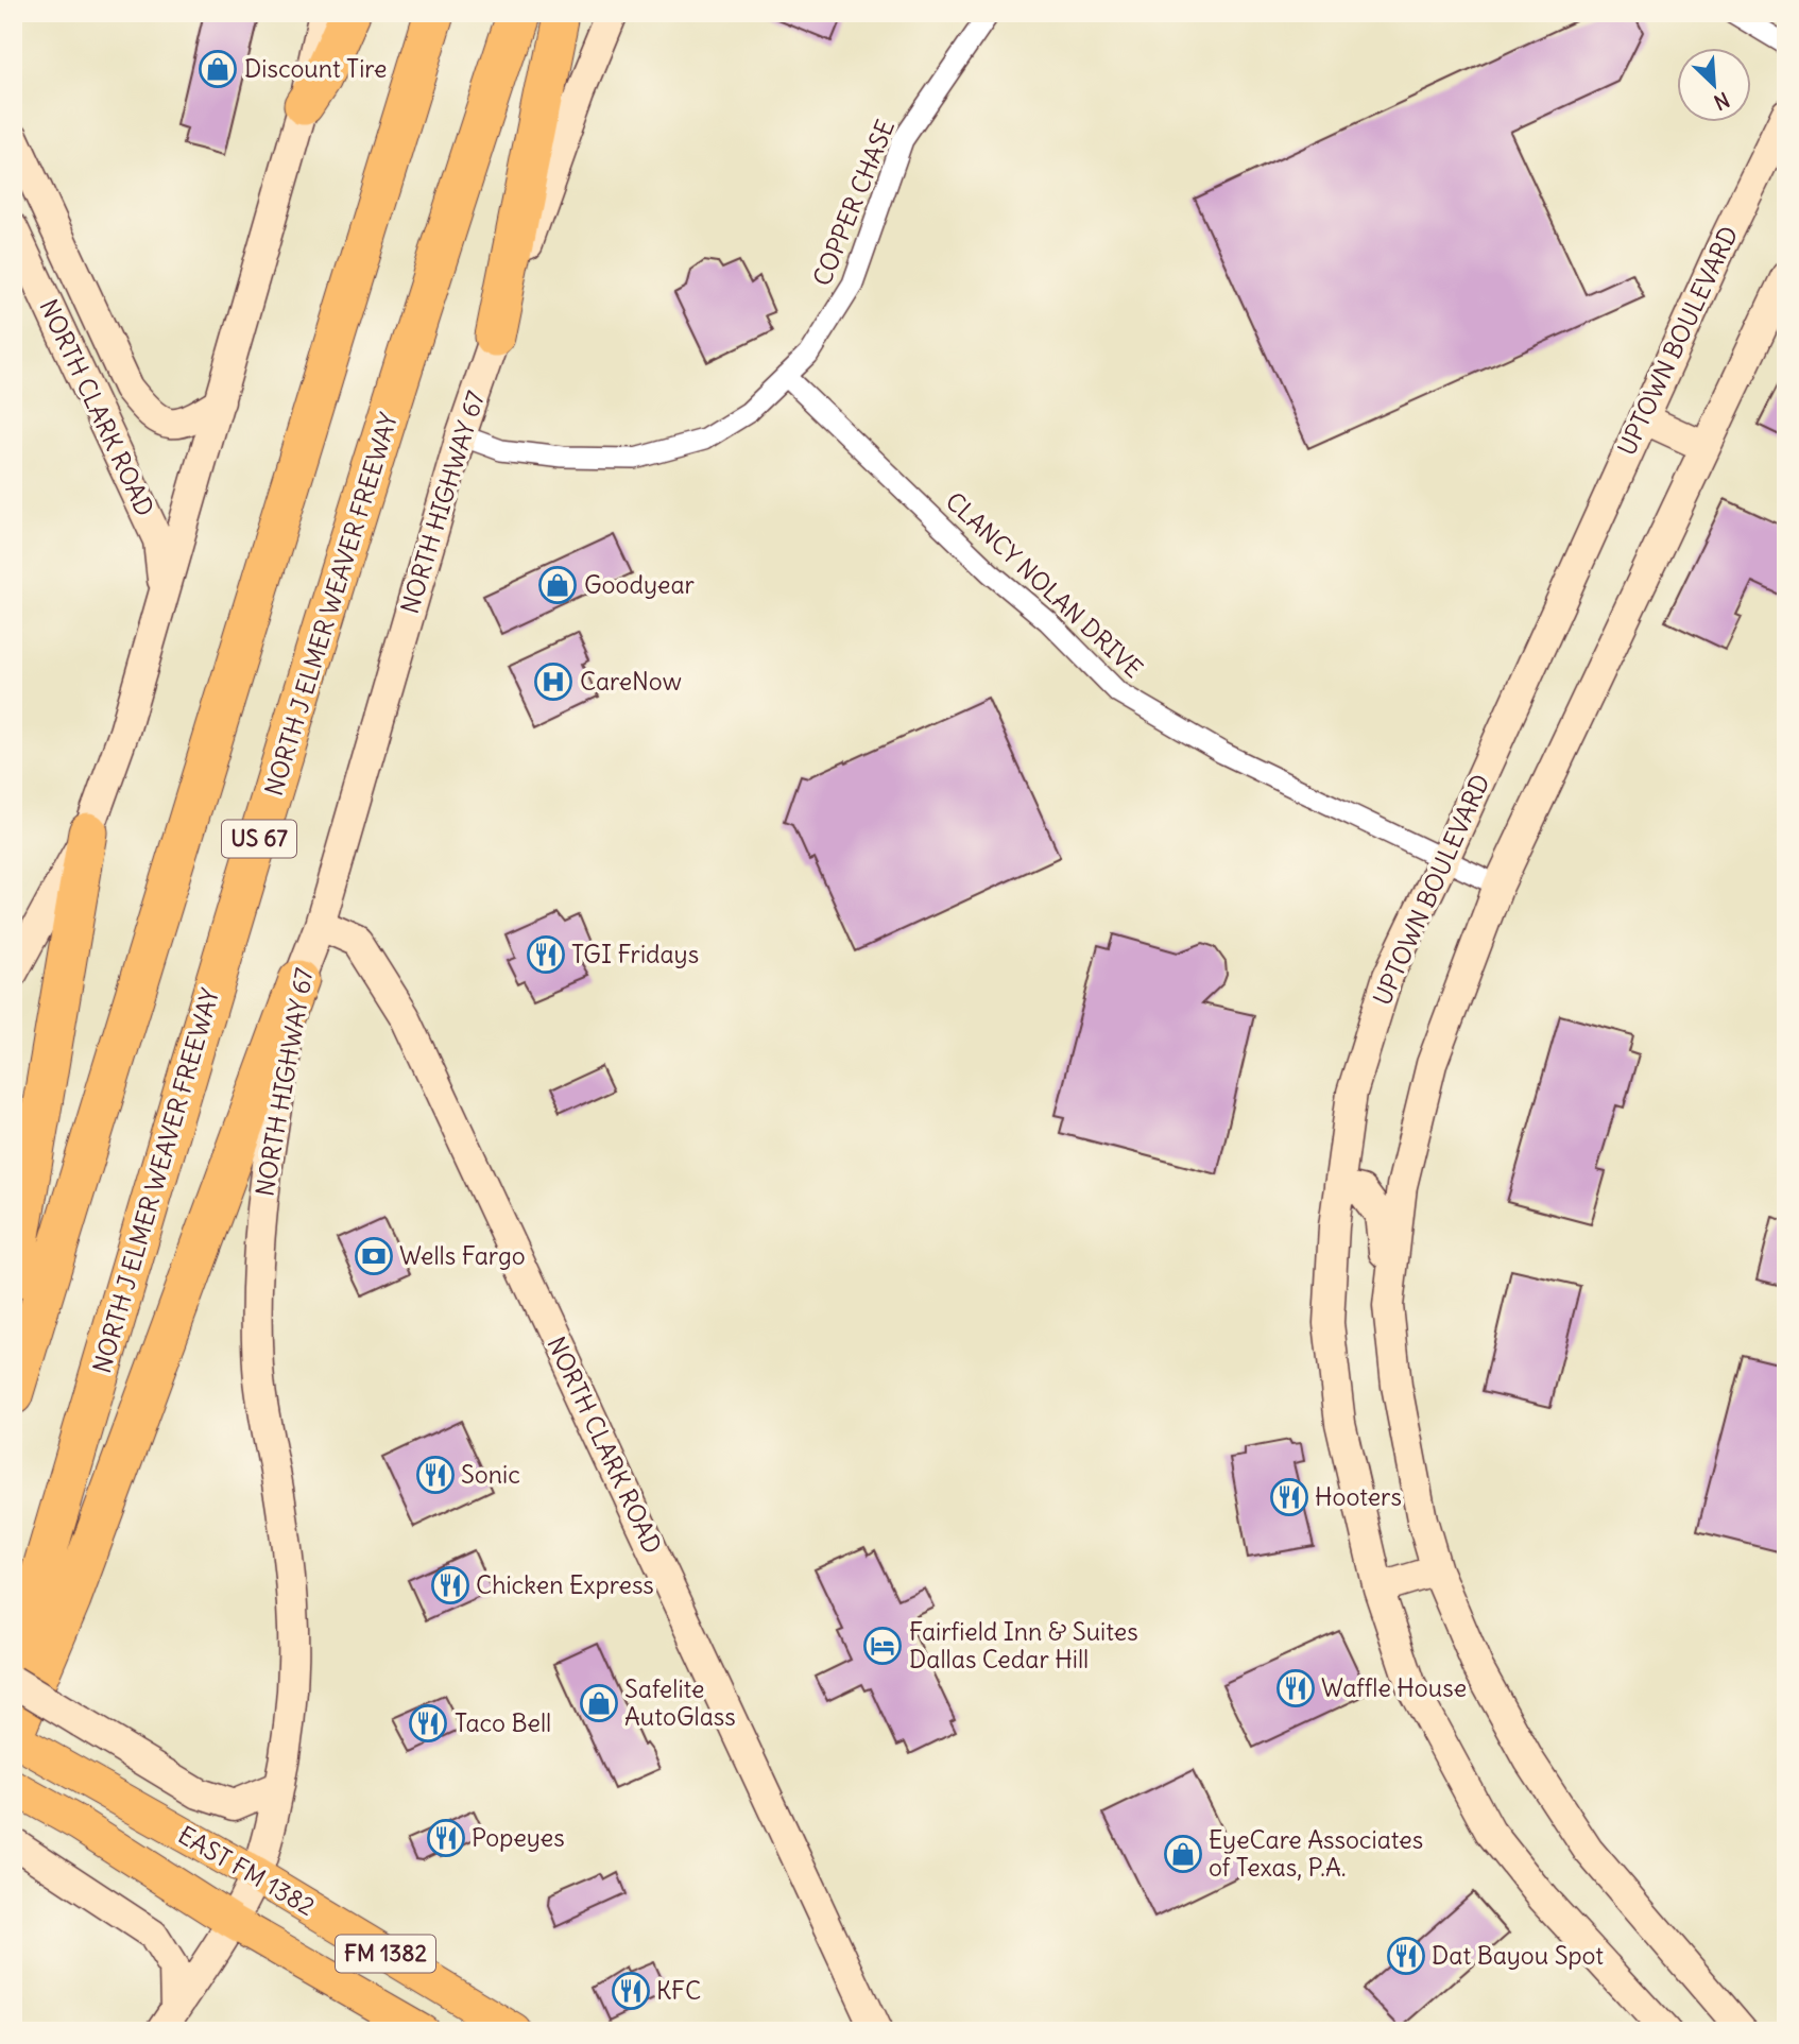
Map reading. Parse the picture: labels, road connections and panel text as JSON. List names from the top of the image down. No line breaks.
{"streets":{"highway":["NORTH J ELMER WEAVER FREEWAY","US 67"],"main road":["EAST FM 1382","FM 1382"],"street":["COPPER CHASE","UPTOWN BOULEVARD","NORTH CLARK ROAD","NORTH HIGHWAY 67","CLANCY NOLAN DRIVE"]},"crossings":[["COPPER CHASE","NORTH HIGHWAY 67"],["COPPER CHASE","CLANCY NOLAN DRIVE"],["UPTOWN BOULEVARD","CLANCY NOLAN DRIVE"],["NORTH CLARK ROAD","NORTH HIGHWAY 67"],["NORTH HIGHWAY 67","EAST FM 1382"]],"places":{"shop":["Discount Tire","Goodyear","Safelite AutoGlass","EyeCare Associates of Texas, P.A."],"hospital":["CareNow"],"restaurant":["TGI Fridays","Sonic","Hooters","Chicken Express","Waffle House","Taco Bell","Popeyes","Dat Bayou Spot","KFC"],"bank":["Wells Fargo"],"hotel":["Fairfield Inn & Suites Dallas Cedar Hill"]},"north":"bottom right"}
